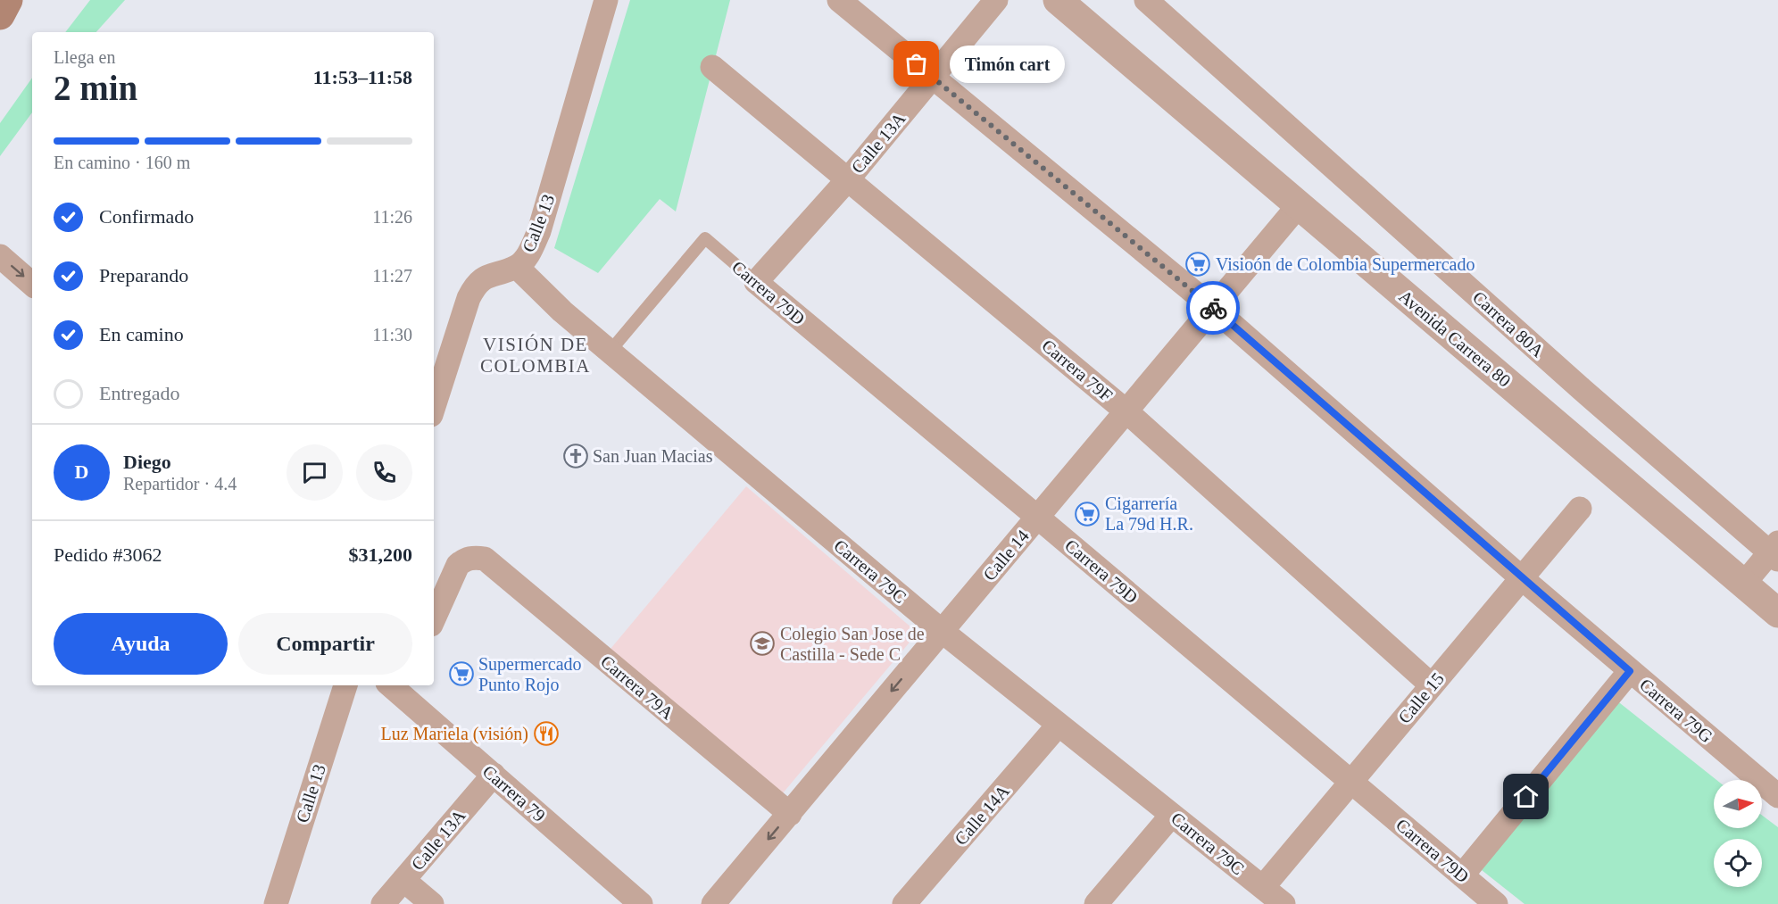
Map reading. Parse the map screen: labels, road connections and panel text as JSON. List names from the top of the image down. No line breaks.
{"streets":{"street":["Calle 13A","Calle 13","Carrera 79D","Carrera 80A","Avenida Carrera 80","Carrera 79F","Calle 14","Carrera 79C","Carrera 79A","Calle 15","Carrera 79G","Carrera 79","Calle 14A"]},"crossings":[["Calle 13A","Carrera 79D"],["Calle 13A","Carrera 79F"],["Calle 13A","Carrera 79G"],["Calle 13A","Carrera 79"],["Calle 13","Carrera 79C"],["Carrera 79D","Calle 14"],["Carrera 79D","Carrera 79C"],["Carrera 79D","Calle 15"],["Avenida Carrera 80","Calle 14"],["Carrera 79F","Calle 14"],["Carrera 79F","Calle 15"],["Calle 14","Carrera 79C"],["Calle 14","Carrera 79A"],["Calle 14","Carrera 79G"],["Carrera 79C","Calle 15"],["Carrera 79C","Calle 14A"],["Calle 15","Carrera 79G"]],"one_way":["Calle 14"],"districts":["VISIÓN DE COLOMBIA"],"places":{"other":["Timón cart"],"supermarket":["Visioón de Colombia Supermercado","Cigarrería La 79d H.R.","Supermercado Punto Rojo"],"church":["San Juan Macias"],"school or university":["Colegio San Jose de Castilla - Sede C"],"restaurant":["Luz Mariela (visión)"]},"north":"right","page":{"heading":["2 min","Llega en","11:53–11:58"],"panel":["Diego","Repartidor · 4.4","Pedido #3062","$31,200"],"bubble":"Timón cart","bar":"En camino · 160 m","list":[["Confirmado","11:26"],["Preparando","11:27"],["En camino","11:30"],"Entregado"],"round":"D","buttons":["Ayuda","Compartir"]}}
